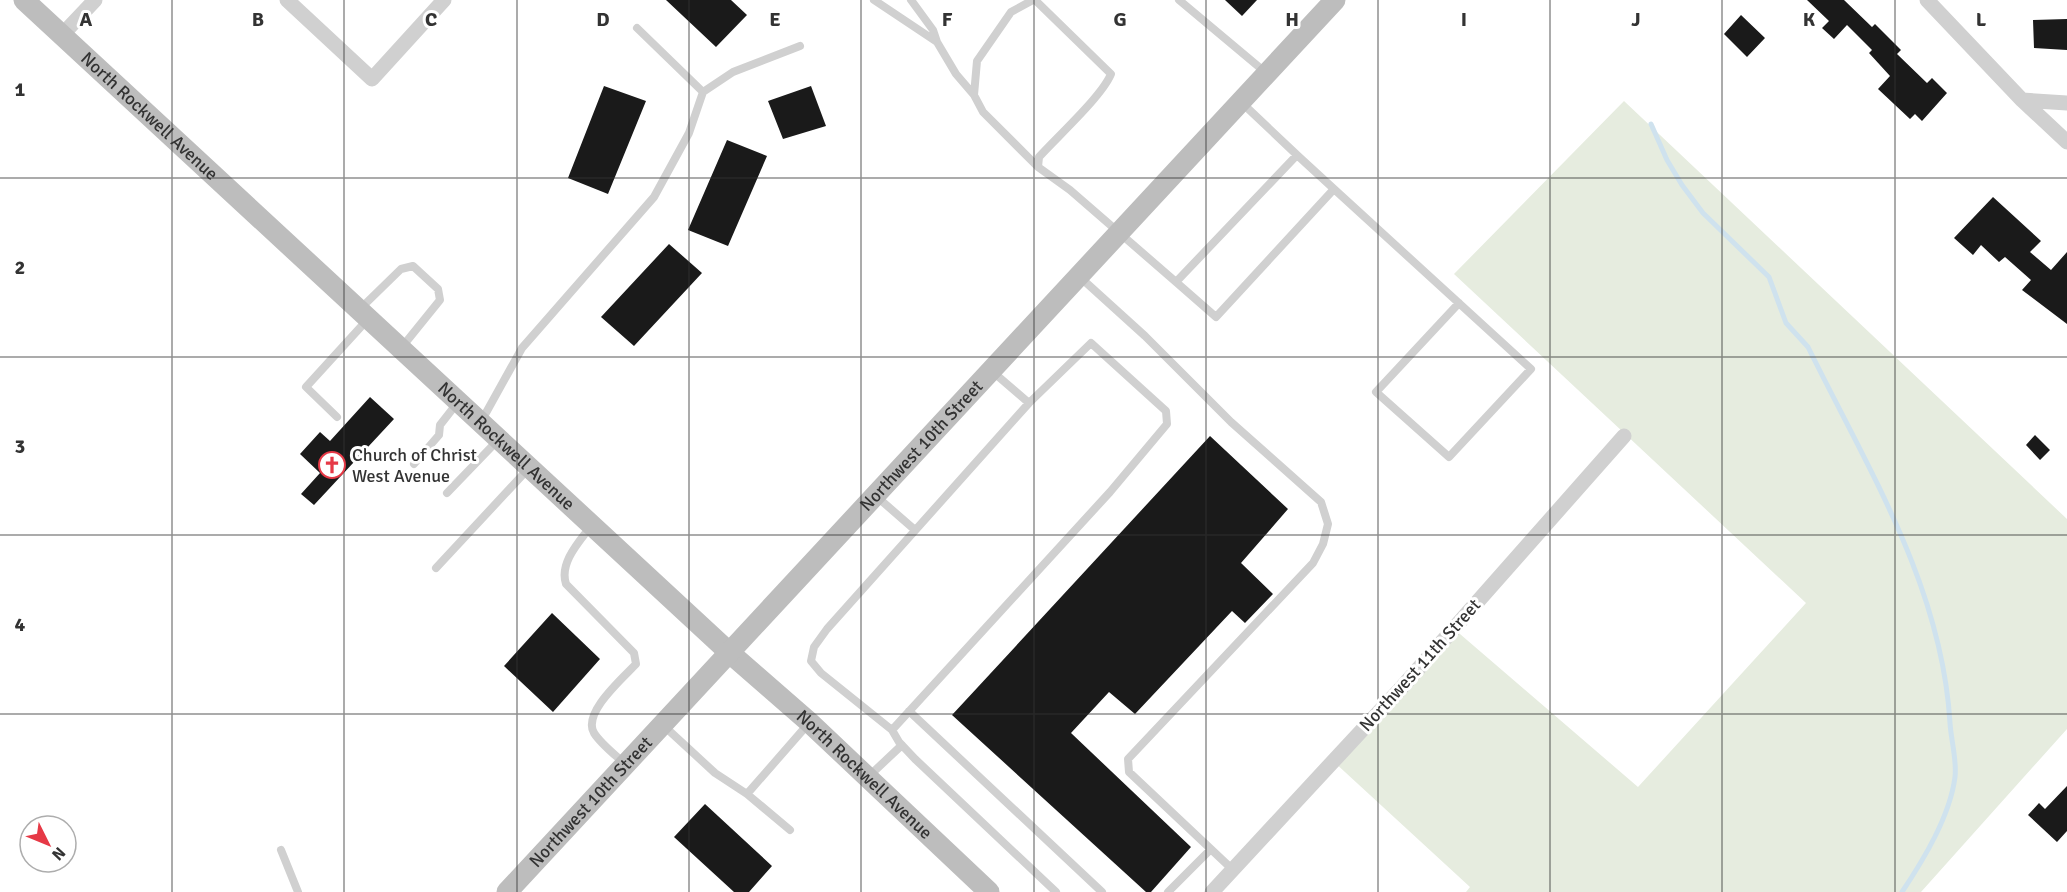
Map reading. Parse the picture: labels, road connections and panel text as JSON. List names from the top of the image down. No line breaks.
{"streets":{"main road":["North Rockwell Avenue","Northwest 10th Street"],"street":["Northwest 11th Street"]},"crossings":[["North Rockwell Avenue","Northwest 10th Street"]],"places":{"church":["Church of Christ West Avenue"]},"north":"bottom right","grid":{"columns":["A","B","C","D","E","F","G","H","I","J","K","L"],"rows":["1","2","3","4"]}}
